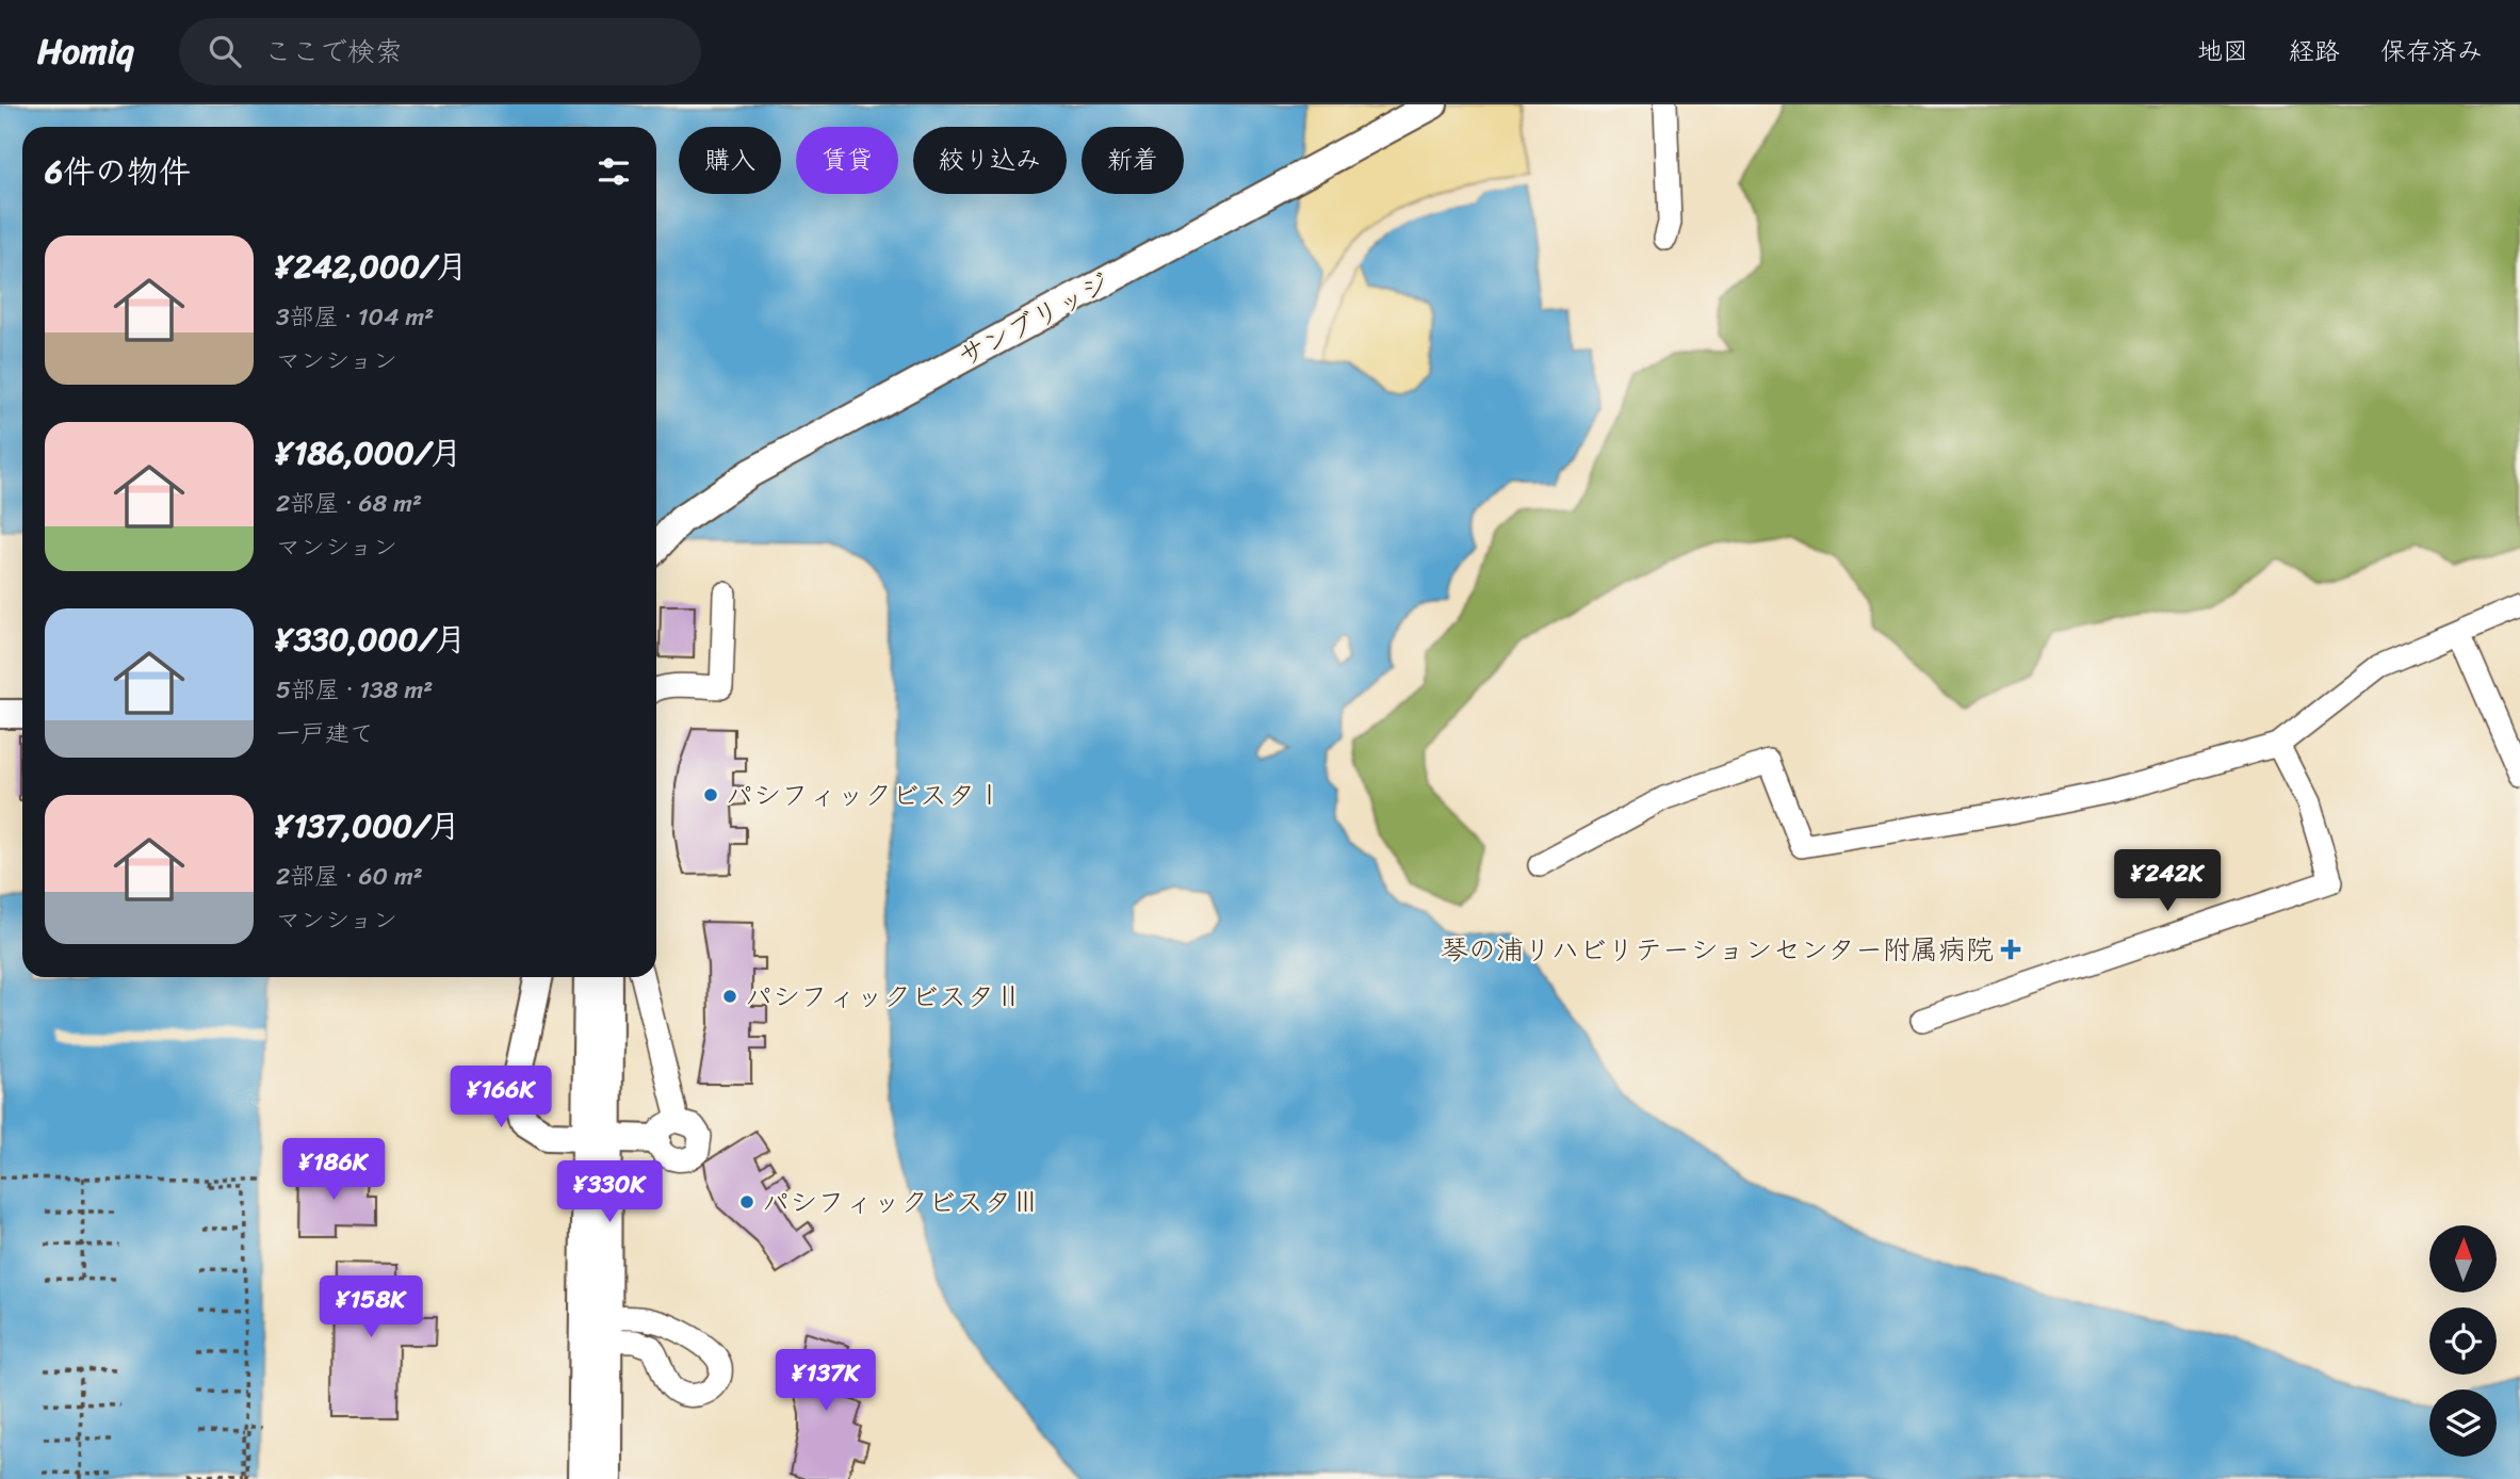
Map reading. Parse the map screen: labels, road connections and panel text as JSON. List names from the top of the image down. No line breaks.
{"streets":{"street":["サンブリッジ"]},"places":{"other":["パシフィックビスタⅠ","パシフィックビスタⅡ","パシフィックビスタⅢ"],"health":["琴の浦リハビリテーションセンター附属病院"]},"north":"top","page":{"header":"Homiq","search":"ここで検索","nav":["地図","経路","保存済み"],"chip":["購入","賃貸","絞り込み","新着"],"heading":"6件の物件","list":[{"name":"¥242,000/月","note":"3部屋 · 104 m² · マンション"},{"name":"¥186,000/月","note":"2部屋 · 68 m² · マンション"},{"name":"¥330,000/月","note":"5部屋 · 138 m² · 一戸建て"},{"name":"¥137,000/月","note":"2部屋 · 60 m² · マンション"}],"price":["¥242K","¥166K","¥186K","¥330K","¥158K","¥137K"]}}
